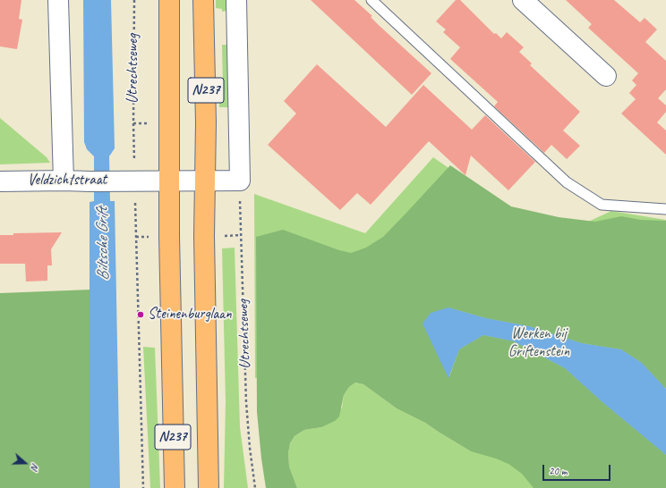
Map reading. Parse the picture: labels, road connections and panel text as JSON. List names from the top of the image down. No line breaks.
{"streets":{"main road":["N237"],"street":["Veldzichtstraat"],"path":["Utrechtseweg"]},"crossings":[["Utrechtseweg","Veldzichtstraat"]],"water":["Biltsche Grift"],"parks":["Werken bij Griftenstein"],"places":["Steinenburglaan"],"scale_bar":"20 m","north":"right"}
